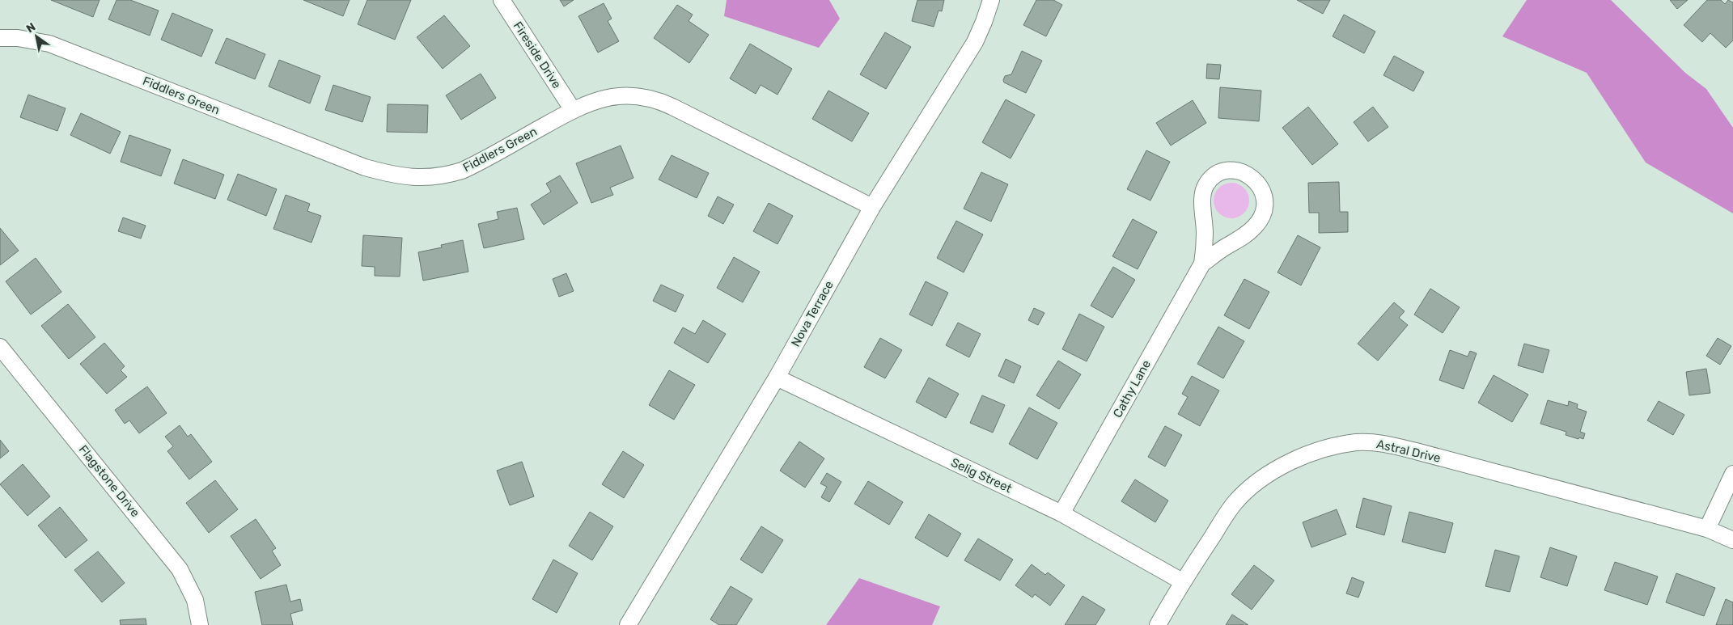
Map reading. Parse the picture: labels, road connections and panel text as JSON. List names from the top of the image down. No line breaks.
{"streets":{"street":["Fireside Drive","Fiddlers Green","Nova Terrace","Cathy Lane","Astral Drive","Selig Street","Flagstone Drive"]},"crossings":[["Fireside Drive","Fiddlers Green"],["Fiddlers Green","Nova Terrace"],["Nova Terrace","Selig Street"],["Cathy Lane","Selig Street"],["Astral Drive","Selig Street"]],"north":"top left"}
